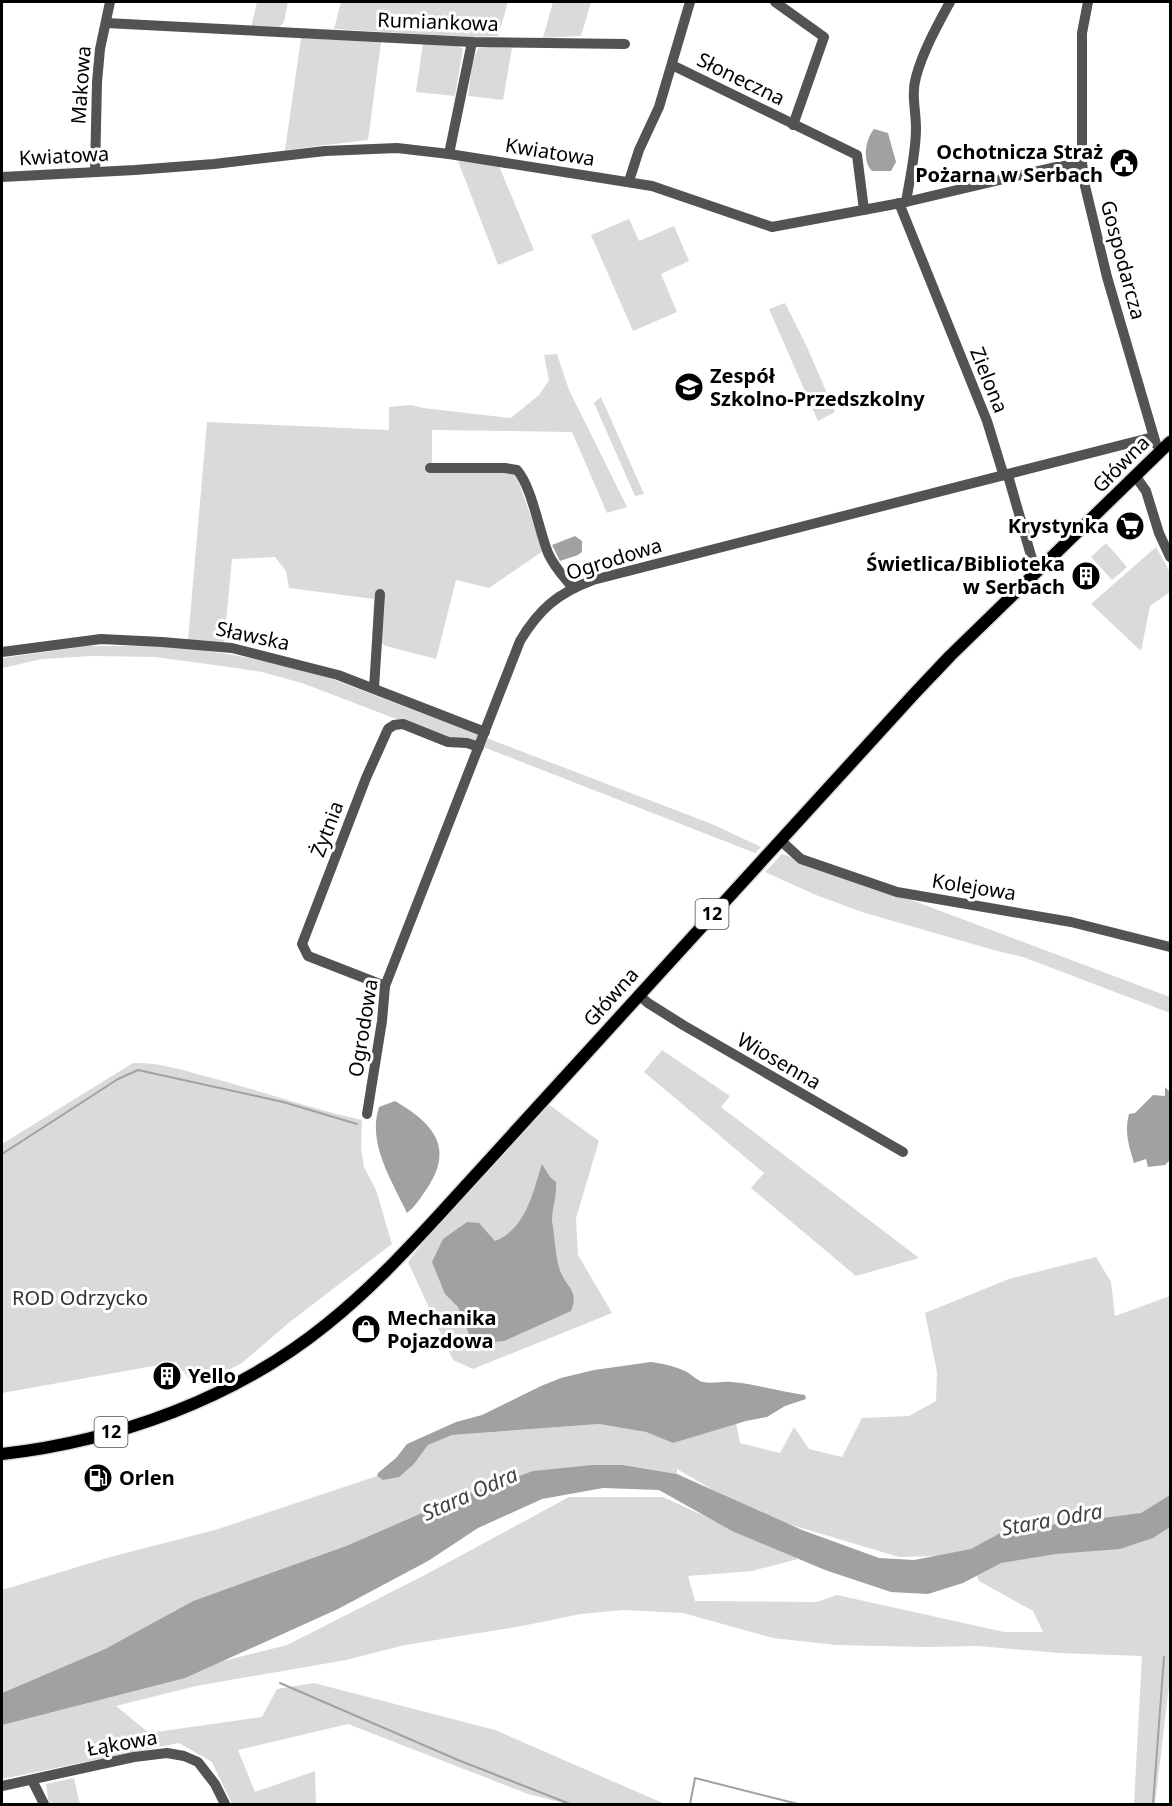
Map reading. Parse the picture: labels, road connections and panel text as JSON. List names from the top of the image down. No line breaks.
{"streets":{"main road":["Główna","12"],"street":["Rumiankowa","Słoneczna","Makowa","Kwiatowa","Gospodarcza","Zielona","Ogrodowa","Sławska","Żytnia","Kolejowa","Wiosenna","Łąkowa"]},"crossings":[["Rumiankowa","Makowa"],["Słoneczna","Kwiatowa"],["Makowa","Kwiatowa"],["Kwiatowa","Gospodarcza"],["Kwiatowa","Zielona"],["Gospodarcza","Główna"],["Gospodarcza","Ogrodowa"],["Zielona","Główna"],["Zielona","Ogrodowa"],["Główna","Kolejowa"],["Główna","Wiosenna"],["Ogrodowa","Sławska"],["Ogrodowa","Żytnia"]],"water":["Stara Odra"],"parks":["ROD Odrzycko"],"places":{"public building":["Ochotnicza Straż Pożarna w Serbach"],"school or university":["Zespół Szkolno-Przedszkolny"],"supermarket":["Krystynka"],"building":["Świetlica/Biblioteka w Serbach","Yello"],"shop":["Mechanika Pojazdowa"],"fuel station":["Orlen"]}}
